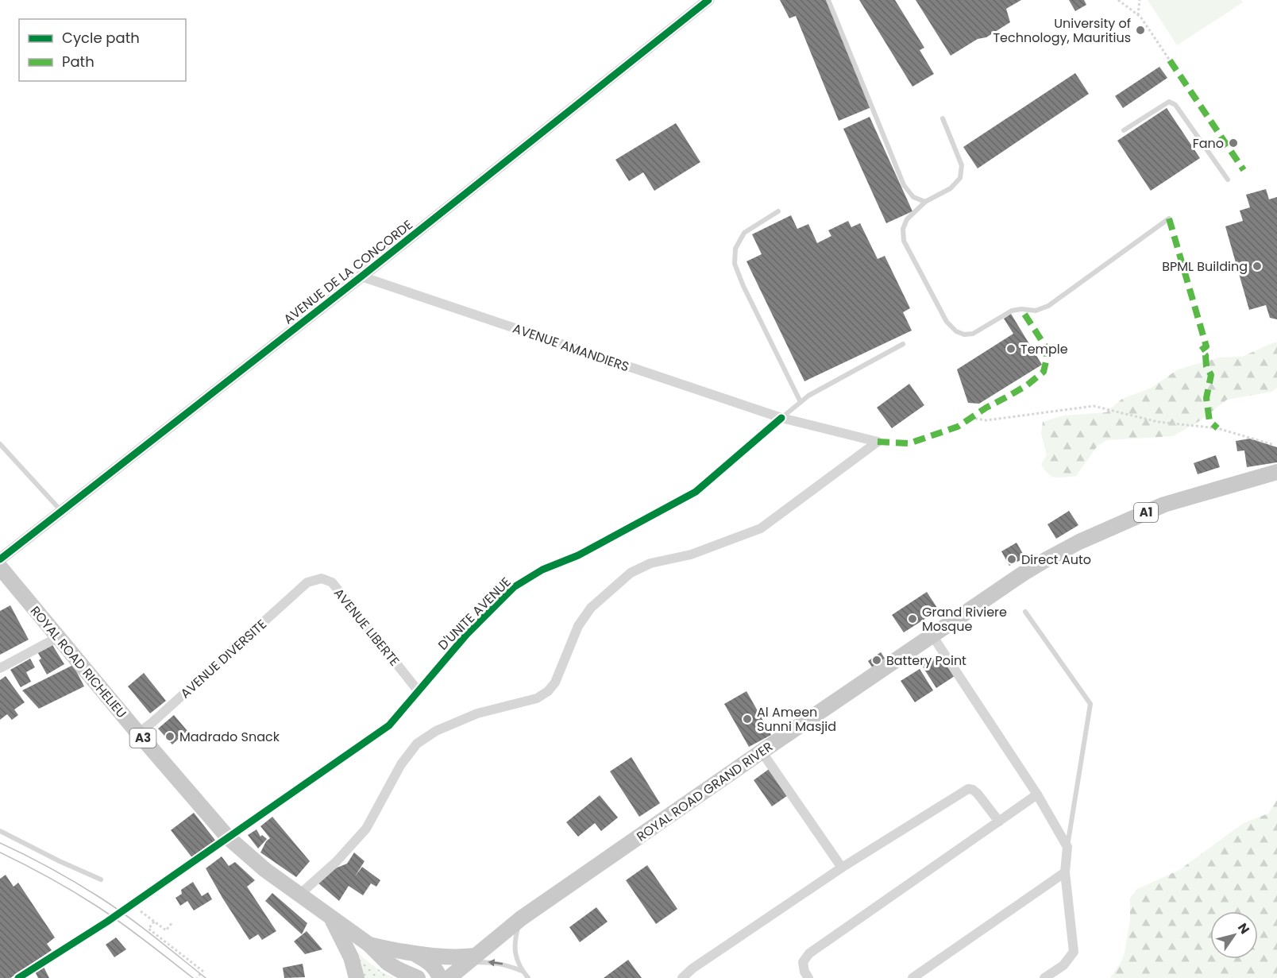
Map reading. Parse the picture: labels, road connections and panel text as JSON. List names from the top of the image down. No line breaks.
{"streets":{"main road":["A1","ROYAL ROAD RICHELIEU","A3","ROYAL ROAD GRAND RIVER"],"street":["AVENUE DE LA CONCORDE","AVENUE AMANDIERS","D'UNITE AVENUE","AVENUE LIBERTE","AVENUE DIVERSITE"]},"crossings":[["AVENUE DE LA CONCORDE","AVENUE AMANDIERS"],["AVENUE AMANDIERS","D'UNITE AVENUE"],["AVENUE AMANDIERS","ROYAL ROAD RICHELIEU"],["AVENUE AMANDIERS","A3"],["D'UNITE AVENUE","AVENUE LIBERTE"],["D'UNITE AVENUE","ROYAL ROAD RICHELIEU"],["AVENUE LIBERTE","AVENUE DIVERSITE"],["AVENUE DIVERSITE","ROYAL ROAD RICHELIEU"],["ROYAL ROAD RICHELIEU","A3"],["A3","ROYAL ROAD GRAND RIVER"]],"places":["University of Technology, Mauritius","Fano","BPML Building","Temple","Direct Auto","Grand Riviere Mosque","Battery Point","Al Ameen Sunni Masjid","Madrado Snack"],"legend":["Cycle path","Path"],"north":"top right"}
